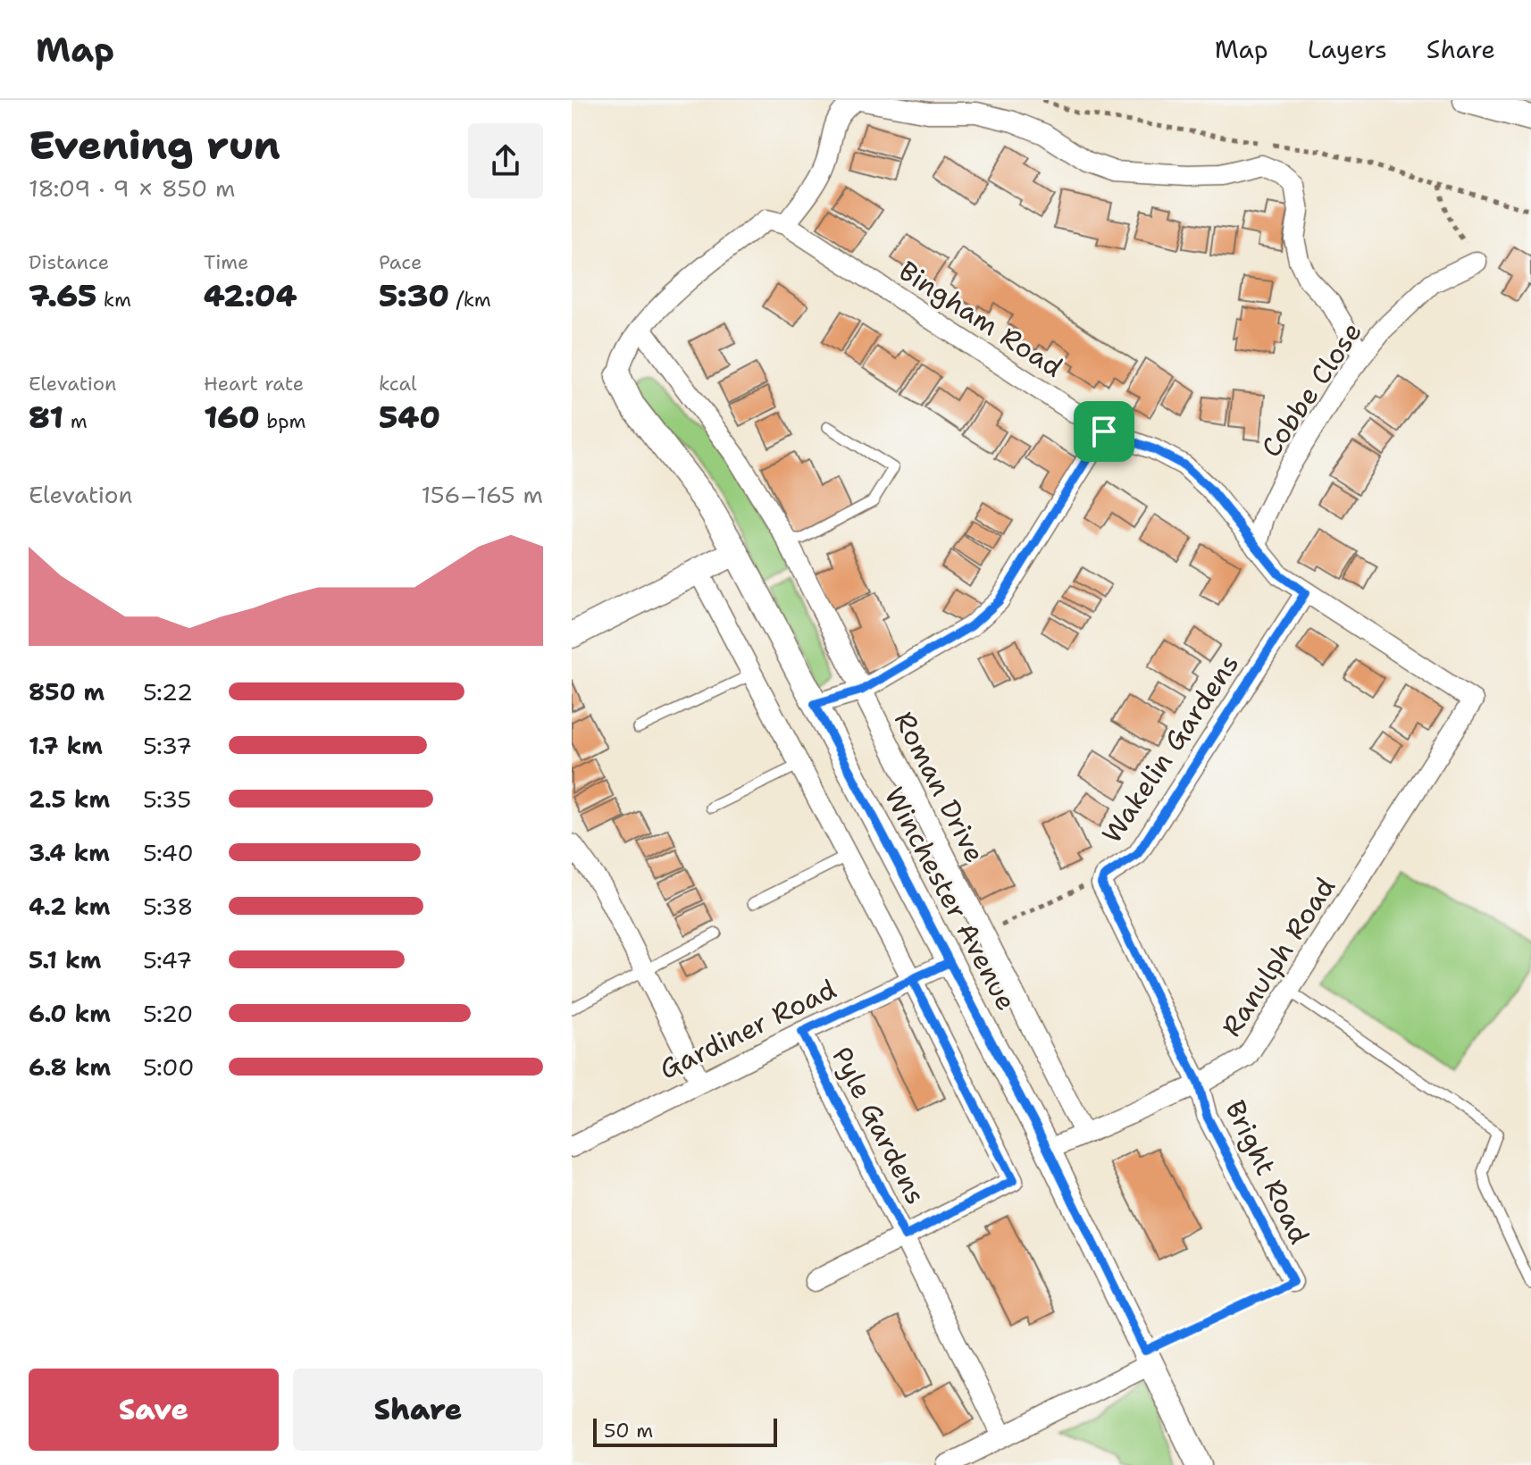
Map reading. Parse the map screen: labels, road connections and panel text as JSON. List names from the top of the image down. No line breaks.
{"streets":{"street":["Bingham Road","Cobbe Close","Wakelin Gardens","Roman Drive","Winchester Avenue","Ranulph Road","Gardiner Road","Pyle Gardens","Bright Road"]},"crossings":[["Bingham Road","Cobbe Close"],["Bingham Road","Wakelin Gardens"],["Bingham Road","Ranulph Road"],["Wakelin Gardens","Ranulph Road"],["Wakelin Gardens","Bright Road"],["Roman Drive","Ranulph Road"],["Winchester Avenue","Ranulph Road"],["Winchester Avenue","Gardiner Road"],["Ranulph Road","Bright Road"],["Gardiner Road","Pyle Gardens"]],"scale_bar":"50 m","page":{"header":"Map","nav":["Map","Layers","Share"],"heading":["Evening run","18:09 · 9 × 850 m"],"stats":[["Distance","7.65 km"],["Time","42:04"],["Pace","5:30 /km"],["Elevation","81 m"],["Heart rate","160 bpm"],["kcal","540"]],"chart":["Elevation","156–165 m"],"list":[{"name":"850 m","note":"5:22"},{"name":"1.7 km","note":"5:37"},{"name":"2.5 km","note":"5:35"},{"name":"3.4 km","note":"5:40"},{"name":"4.2 km","note":"5:38"},{"name":"5.1 km","note":"5:47"},{"name":"6.0 km","note":"5:20"},{"name":"6.8 km","note":"5:00"}],"buttons":["Save","Share"],"scale":"50 m"}}
